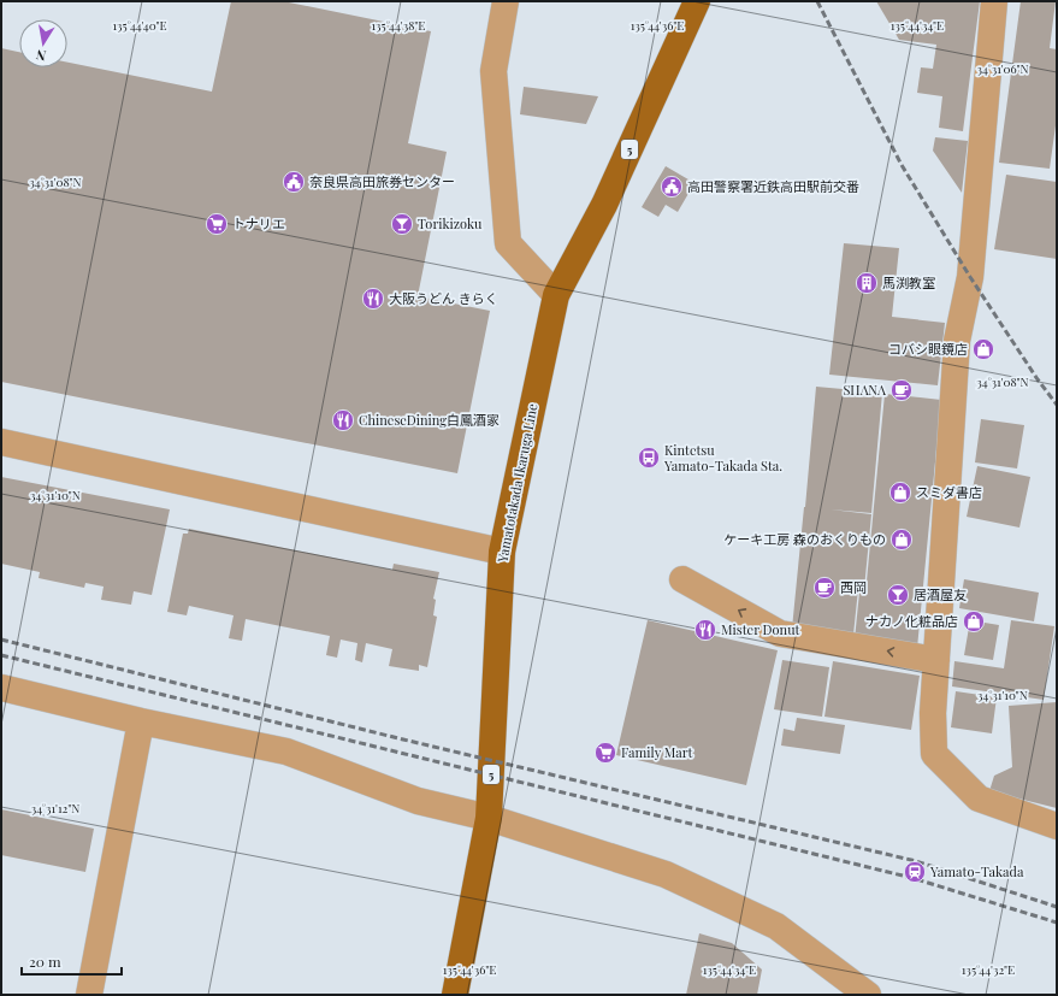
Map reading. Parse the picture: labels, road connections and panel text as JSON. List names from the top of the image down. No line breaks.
{"streets":{"main road":["5","Yamatotakada Ikaruga Line"]},"places":{"public building":["奈良県高田旅券センター","高田警察署近鉄高田駅前交番"],"supermarket":["トナリエ","Family Mart"],"bar":["Torikizoku","居酒屋友"],"building":["馬渕教室"],"restaurant":["大阪うどん きらく","ChineseDining白鳳酒家","Mister Donut"],"shop":["コバシ眼鏡店","スミダ書店","ケーキ工房 森のおくりもの","ナカノ化粧品店"],"cafe":["SHANA","西岡"],"bus stop":["Kintetsu Yamato-Takada Sta."],"station":["Yamato-Takada"]},"scale_bar":"20 m","north":"bottom","coordinates":["135°44'40\"E","135°44'36\"E","135°44'38\"E","135°44'34\"E","34°31'06\"N","34°31'08\"N","34°31'10\"N","34°31'12\"N","135°44'32\"E"]}
